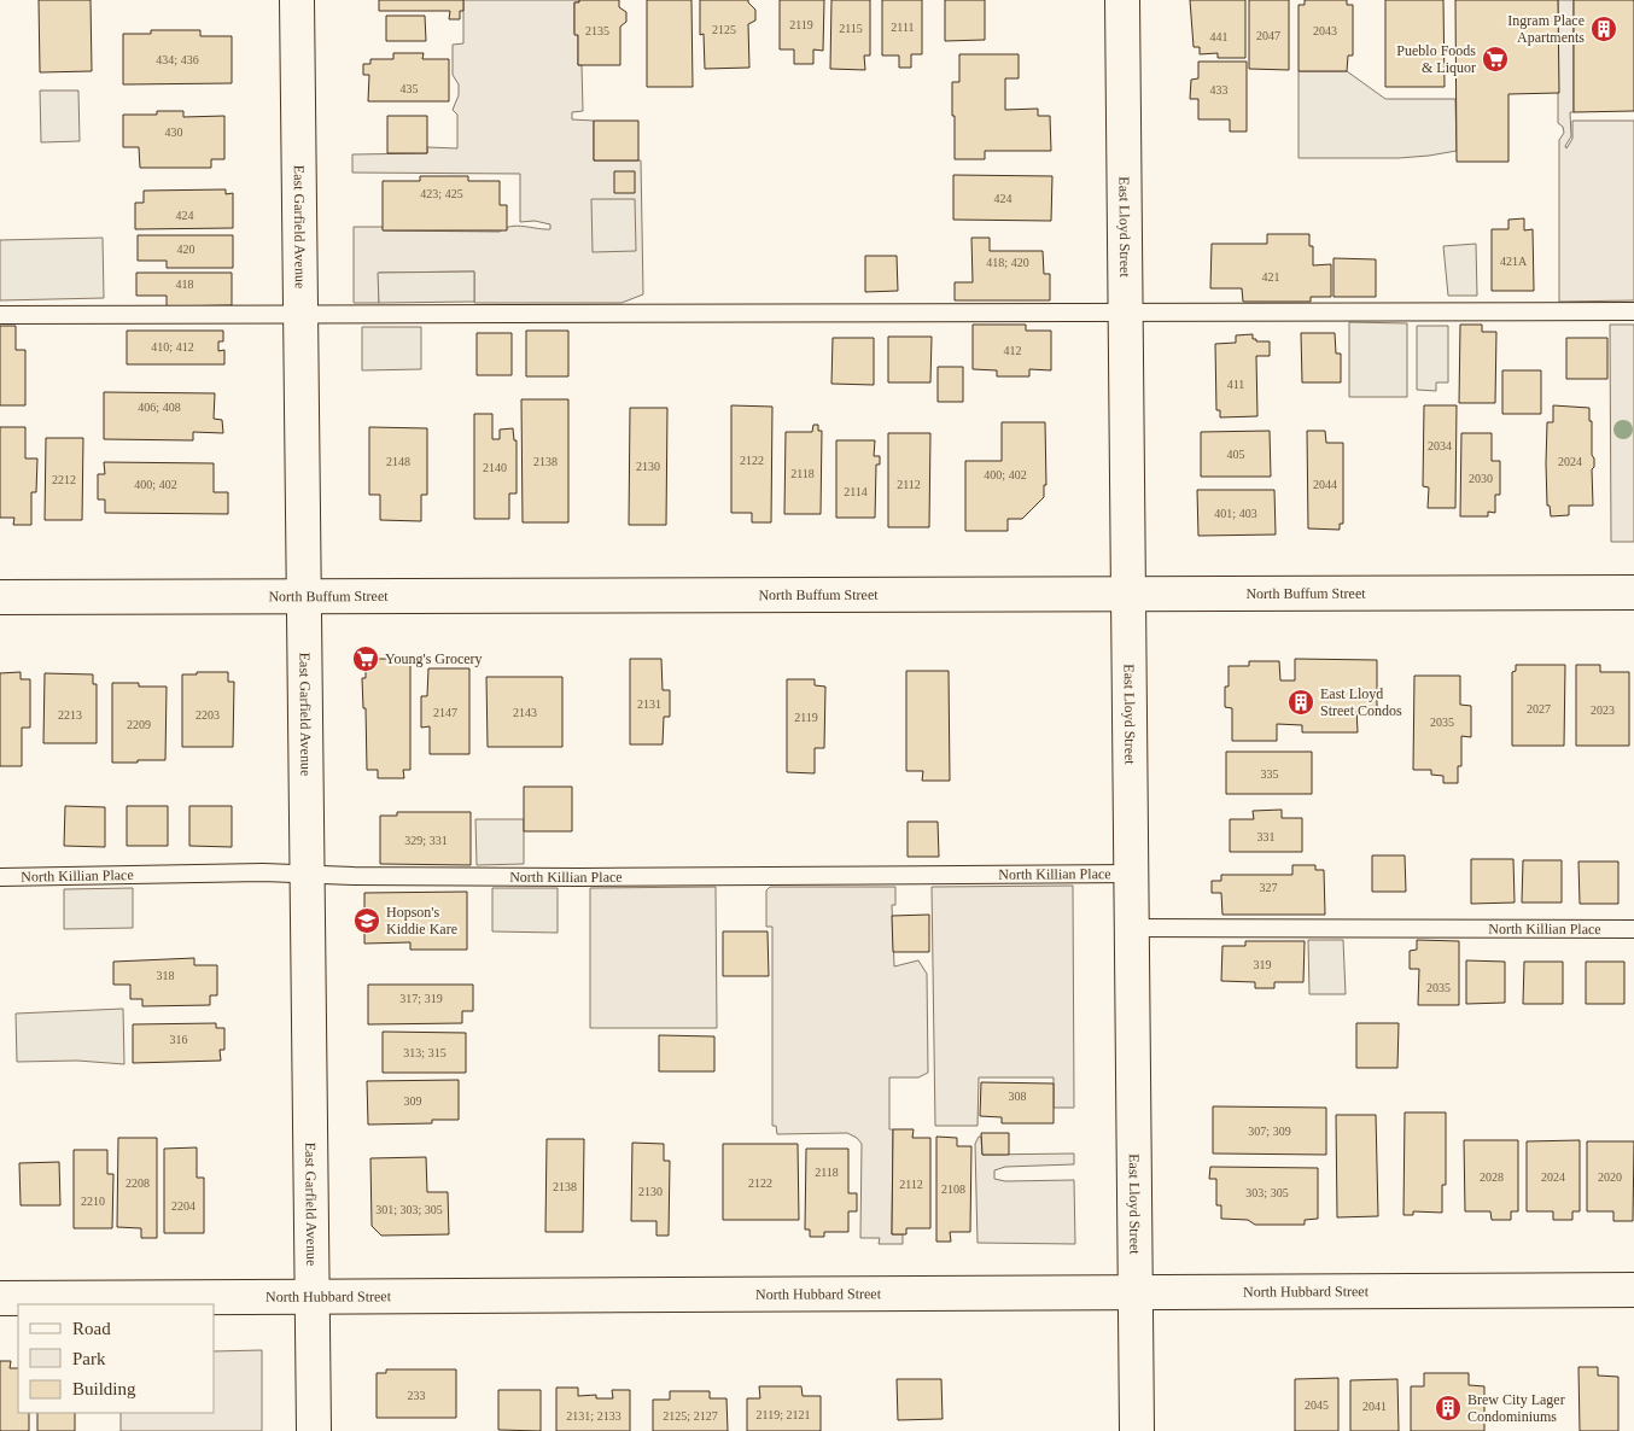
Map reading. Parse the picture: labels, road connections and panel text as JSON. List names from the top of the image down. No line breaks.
{"streets":{"street":["East Garfield Avenue","East Lloyd Street","North Buffum Street","North Hubbard Street"],"lane":["North Killian Place"]},"crossings":[["East Garfield Avenue","North Buffum Street"],["East Garfield Avenue","North Killian Place"],["East Garfield Avenue","North Hubbard Street"],["East Lloyd Street","North Buffum Street"],["East Lloyd Street","North Killian Place"],["East Lloyd Street","North Hubbard Street"]],"places":{"building":["Ingram Place Apartments","East Lloyd Street Condos","Brew City Lager Condominiums"],"supermarket":["Pueblo Foods & Liquor","Young's Grocery"],"school or university":["Hopson's Kiddie Kare"]},"house_numbers":["2119","2111","2115","2125","2135","2043","2047","441","434; 436","435","433","430","423; 425","424","424","420","421A","418; 420","421","418","410; 412","412","411","406; 408","2034","405","2122","2148","2138","2024","2130","2140","2118","400; 402","2030","2212","400; 402","2112","2044","2114","401; 403","2131","2027","2023","2147","2143","2213","2203","2119","2035","2209","335","331","329; 331","327","319","318","2035","317; 319","316","313; 315","308","309","307; 309","2118","2028","2024","2020","2208","2122","2112","2138","2108","2130","303; 305","2210","2204","301; 303; 305","233","2045","2041","2119; 2121","2131; 2133","2125; 2127"],"legend":["Road","Park","Building"]}
